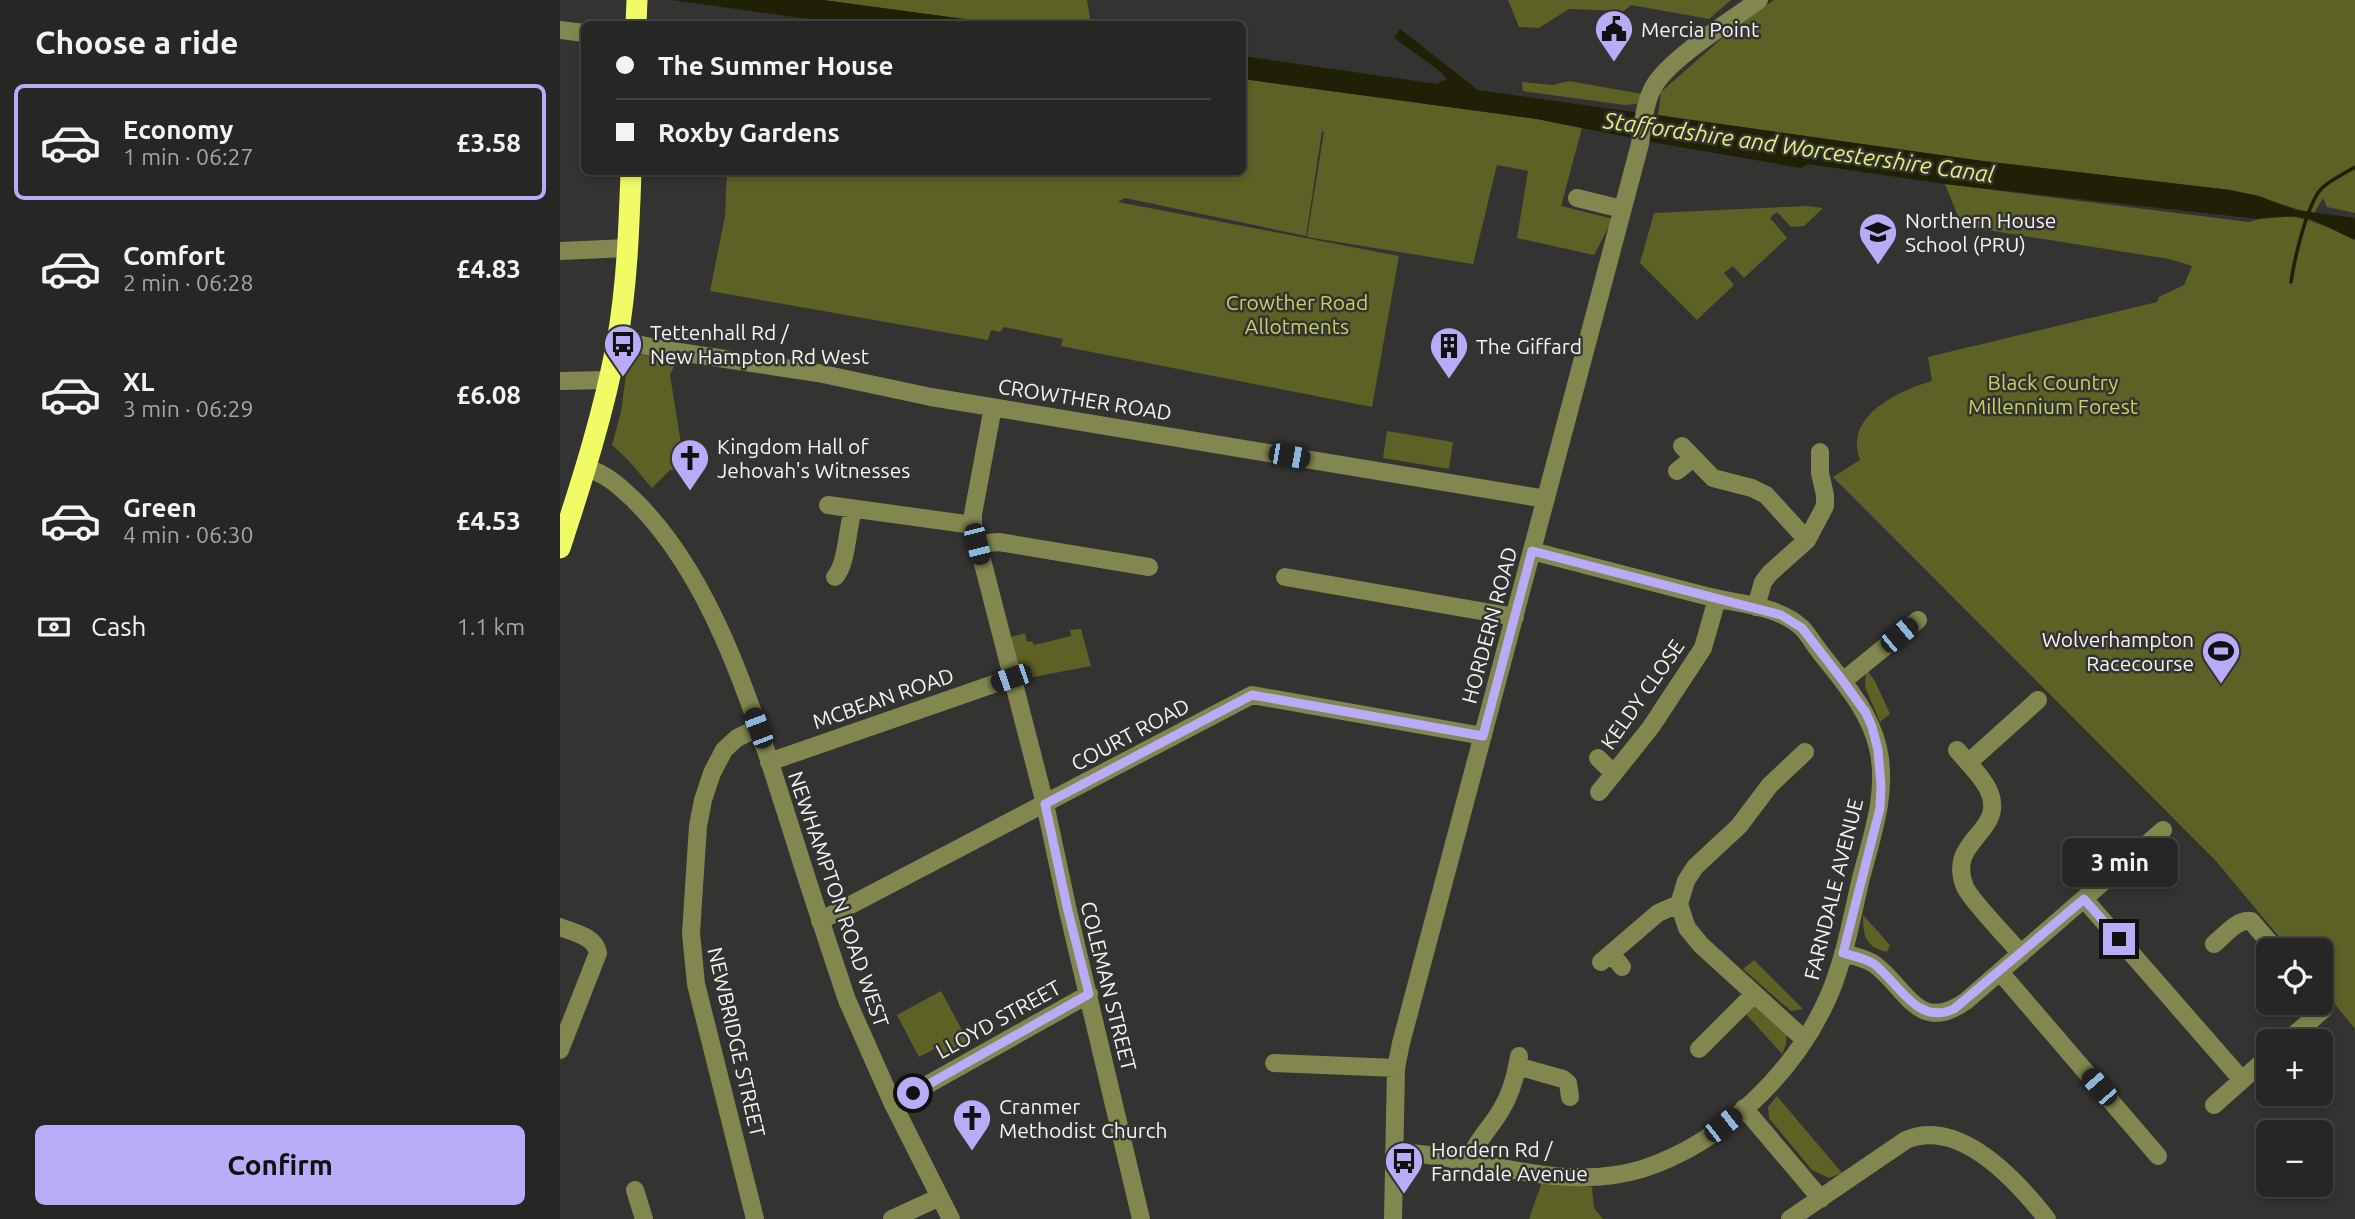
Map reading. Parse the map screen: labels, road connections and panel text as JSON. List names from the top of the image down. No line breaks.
{"streets":{"street":["CROWTHER ROAD","HORDERN ROAD","KELDY CLOSE","MCBEAN ROAD","COURT ROAD","FARNDALE AVENUE","NEWHAMPTON ROAD WEST","COLEMAN STREET","LLOYD STREET","NEWBRIDGE STREET"]},"crossings":[["CROWTHER ROAD","HORDERN ROAD"],["CROWTHER ROAD","COLEMAN STREET"],["HORDERN ROAD","COURT ROAD"],["HORDERN ROAD","FARNDALE AVENUE"],["KELDY CLOSE","FARNDALE AVENUE"],["MCBEAN ROAD","NEWHAMPTON ROAD WEST"],["MCBEAN ROAD","COLEMAN STREET"],["COURT ROAD","NEWHAMPTON ROAD WEST"],["COURT ROAD","COLEMAN STREET"],["NEWHAMPTON ROAD WEST","LLOYD STREET"],["NEWHAMPTON ROAD WEST","NEWBRIDGE STREET"],["COLEMAN STREET","LLOYD STREET"]],"water":["Staffordshire and Worcestershire Canal"],"parks":["Crowther Road Allotments","Black Country Millennium Forest"],"places":{"public building":["Mercia Point"],"school or university":["Northern House School (PRU)"],"bus stop":["Tettenhall Rd / New Hampton Rd West","Hordern Rd / Farndale Avenue"],"building":["The Giffard"],"church":["Kingdom Hall of Jehovah's Witnesses","Cranmer Methodist Church"],"sports":["Wolverhampton Racecourse"]},"page":{"heading":"Choose a ride","banner":["The Summer House","Roxby Gardens"],"list":[{"name":"Economy","note":"1 min · 06:27","value":"£3.58"},{"name":"Comfort","note":"2 min · 06:28","value":"£4.83"},{"name":"XL","note":"3 min · 06:29","value":"£6.08"},{"name":"Green","note":"4 min · 06:30","value":"£4.53"}],"pay":["Cash","1.1 km"],"bubble":"3 min","map_buttons":["+","−"],"buttons":"Confirm"}}
